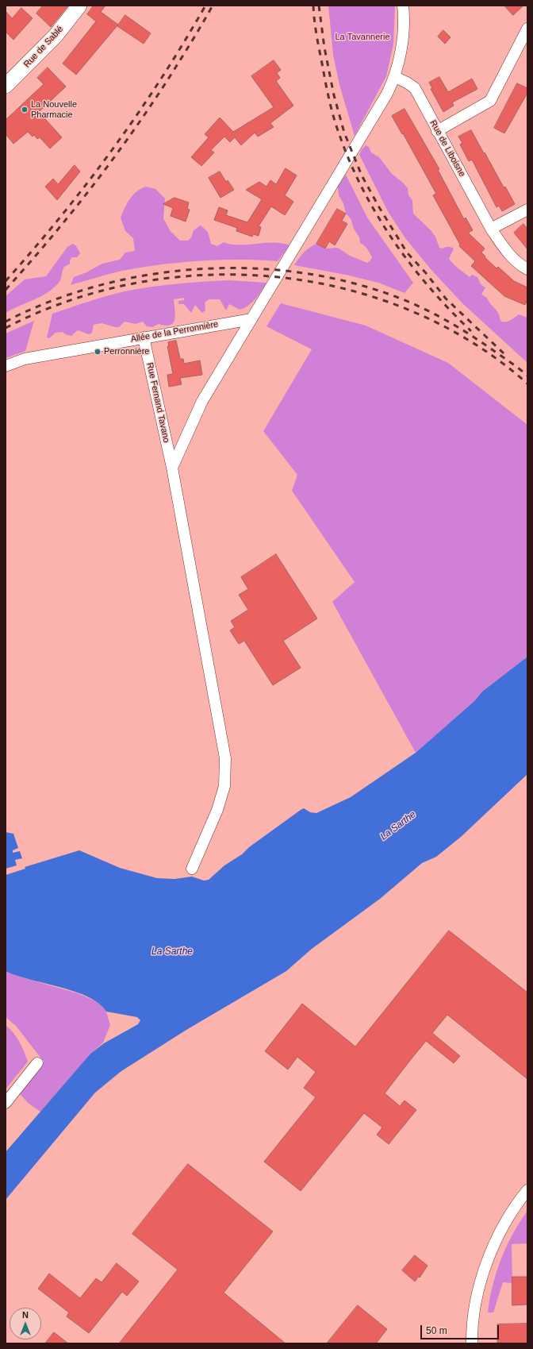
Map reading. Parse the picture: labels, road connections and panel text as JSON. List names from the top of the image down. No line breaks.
{"streets":{"main road":["Rue de Sablé"],"street":["Rue de Liboisne","Allée de la Perronnière","Rue Fernand Tavano"]},"crossings":[["Allée de la Perronnière","Rue Fernand Tavano"]],"water":["La Sarthe"],"parks":["La Tavannerie"],"places":["La Nouvelle Pharmacie","Perronnière"],"scale_bar":"50 m","north":"top"}
